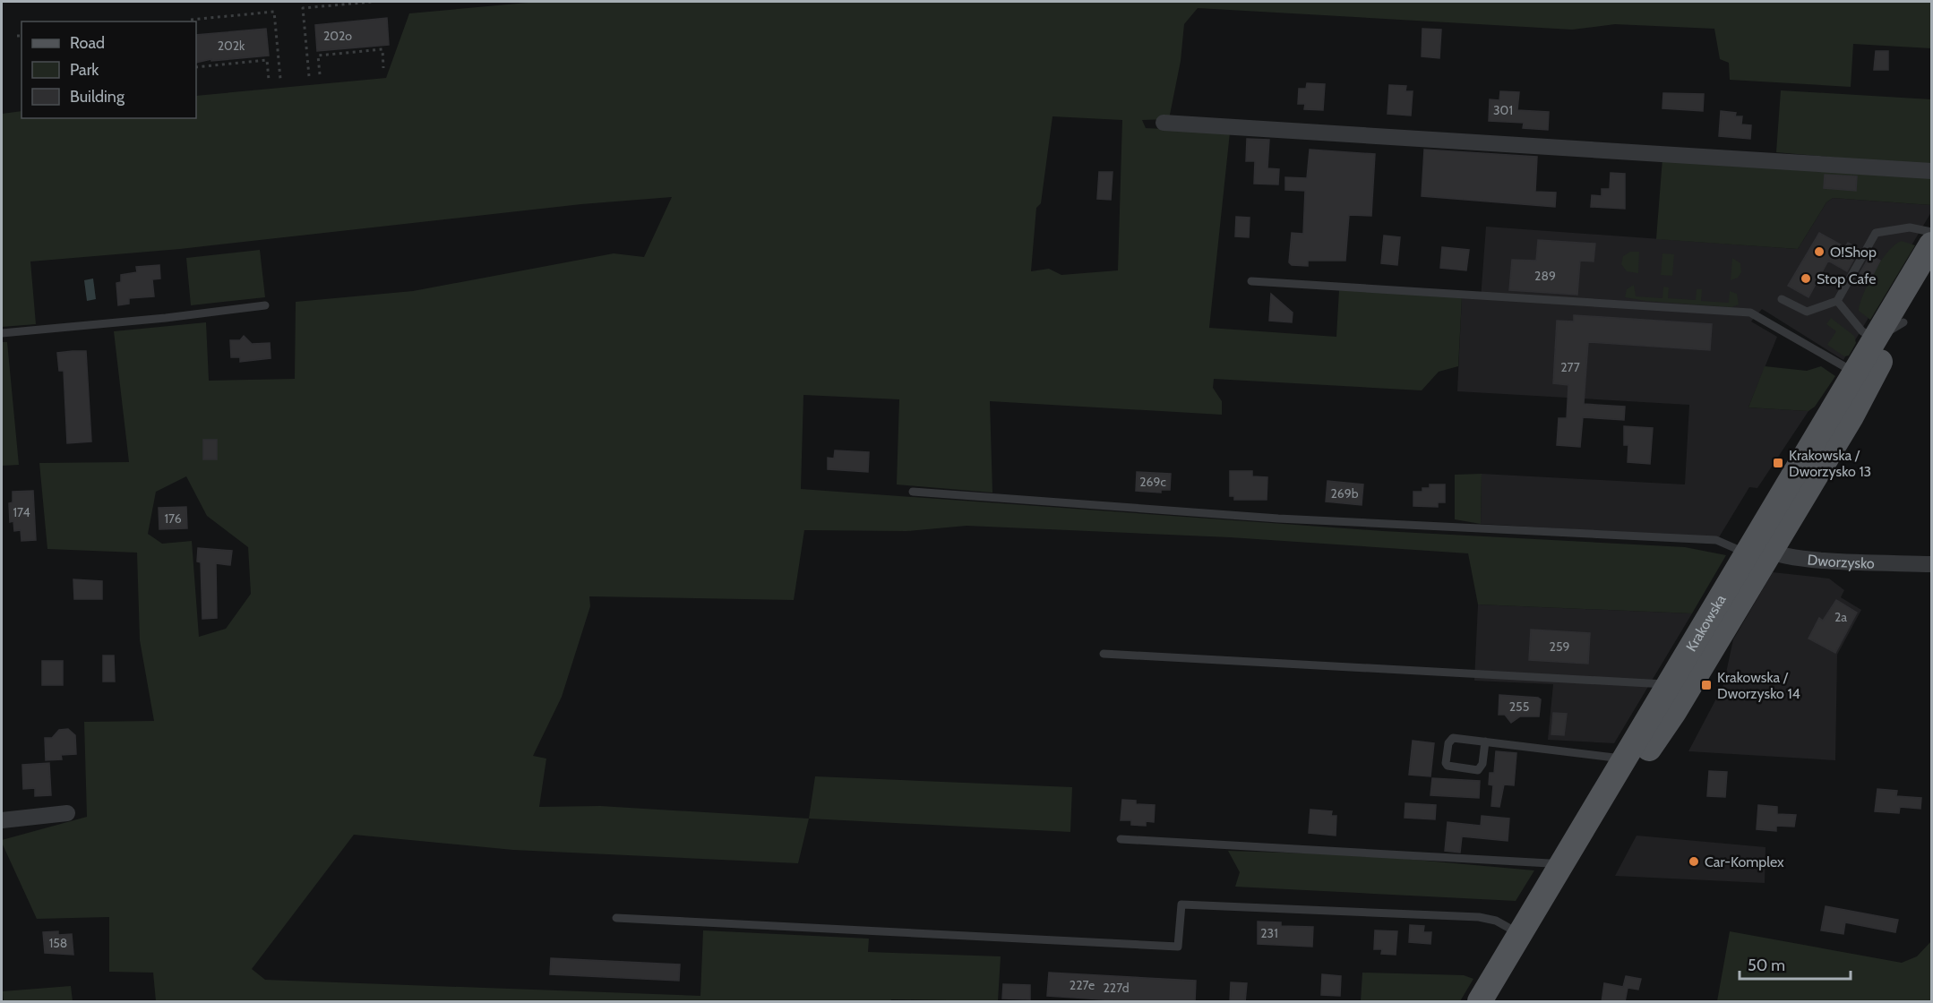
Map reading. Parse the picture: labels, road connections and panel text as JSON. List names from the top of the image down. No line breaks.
{"streets":{"main road":["Krakowska"],"street":["Dworzysko"]},"crossings":[["Dworzysko","Krakowska"]],"places":{"other":["O!Shop","Stop Cafe","Car-Komplex"],"transit":["Krakowska / Dworzysko 13","Krakowska / Dworzysko 14"]},"house_numbers":["202o","202k","301","289","277","269c","269b","174","176","2a","259","255","231","158","227e","227d"],"legend":["Road","Park","Building"],"scale_bar":"50 m"}
